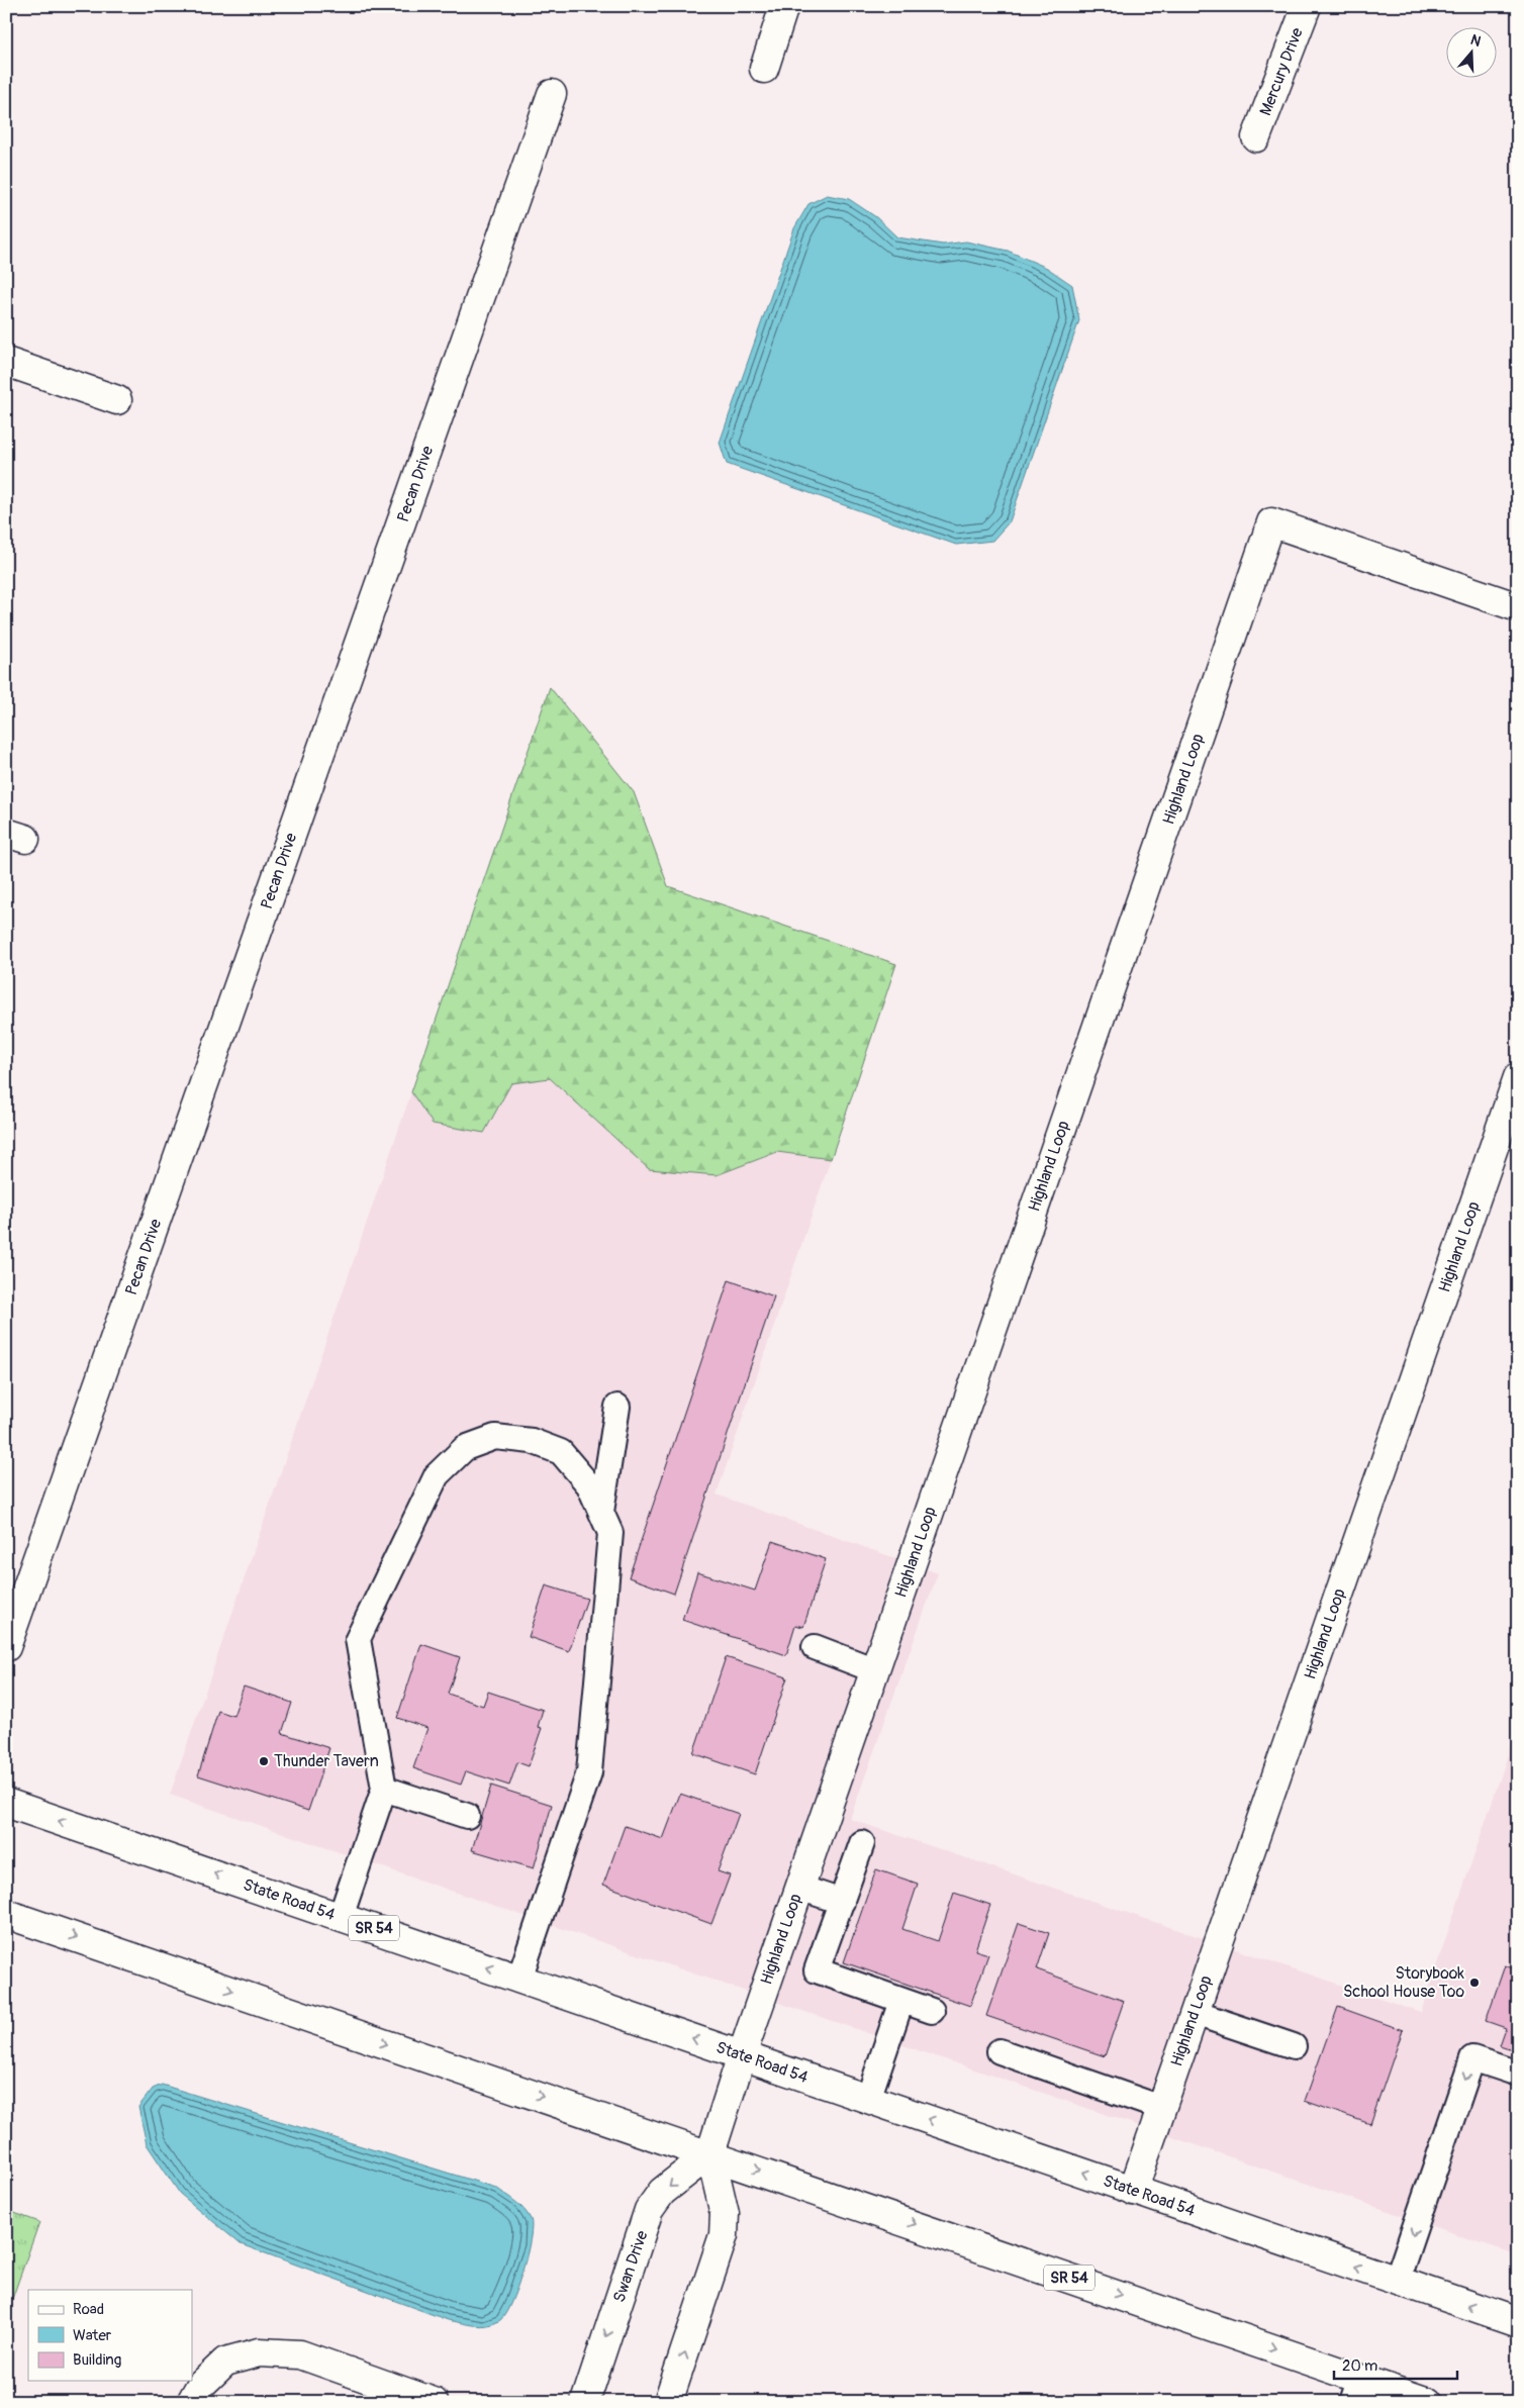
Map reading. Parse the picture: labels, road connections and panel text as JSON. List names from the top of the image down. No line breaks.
{"streets":{"street":["Mercury Drive","Pecan Drive","Highland Loop","State Road 54","SR 54","Swan Drive"]},"crossings":[["Highland Loop","State Road 54"],["SR 54","Swan Drive"]],"places":["Thunder Tavern","Storybook School House Too"],"legend":["Road","Water","Building"],"scale_bar":"20 m","north":"top"}
